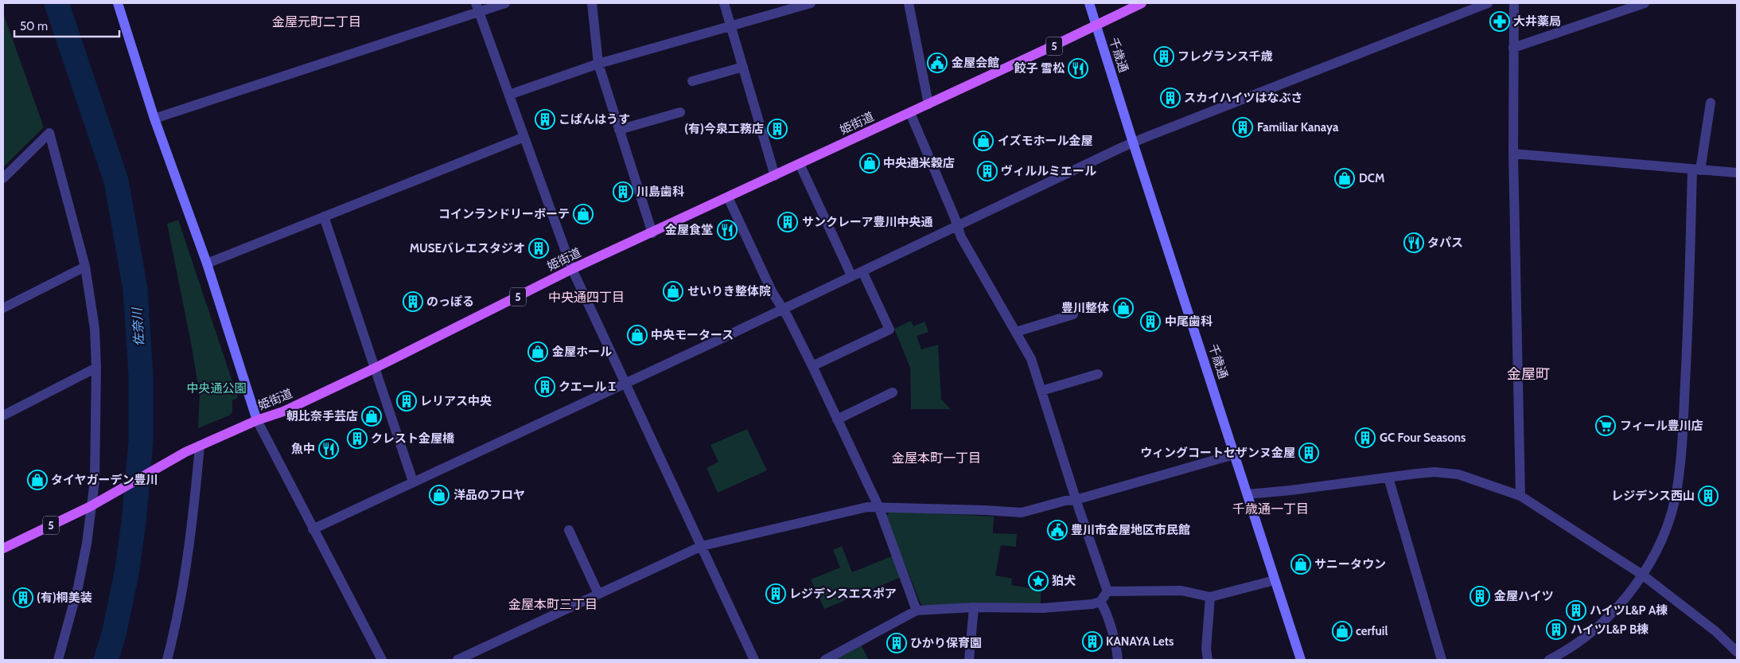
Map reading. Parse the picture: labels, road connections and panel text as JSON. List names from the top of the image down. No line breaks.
{"streets":{"main road":["5","姫街道"],"street":["千歳通"]},"crossings":[["千歳通","姫街道"]],"districts":["金屋元町二丁目","中央通四丁目","金屋町","金屋本町一丁目","千歳通一丁目","金屋本町三丁目"],"water":["佐奈川"],"parks":["中央通公園"],"places":{"pharmacy":["大井薬局"],"building":["フレグランス千歳","スカイハイツはなぶさ","こぱんはうす","Familiar Kanaya","(有)今泉工務店","ヴィルルミエール","川島歯科","サンクレーア豊川中央通","MUSEバレエスタジオ","のっぽる","中尾歯科","クエールＩ","レリアス中央","GC Four Seasons","クレスト金屋橋","ウィングコートセザンヌ金屋","レジデンス西山","レジデンスエスポア","金屋ハイツ","(有)桐美装","ハイツL&P A棟","ハイツL&P B棟","KANAYA Lets","ひかり保育園"],"public building":["金屋会館","豊川市金屋地区市民館"],"restaurant":["餃子 雪松","金屋食堂","タパス","魚中"],"shop":["イズモホール金屋","中央通米穀店","DCM","コインランドリーボーテ","せいりき整体院","豊川整体","中央モータース","金屋ホール","朝比奈手芸店","タイヤガーデン豊川","洋品のフロヤ","サニータウン","cerfuil"],"supermarket":["フィール豊川店"],"place":["狛犬"]},"scale_bar":"50 m"}
